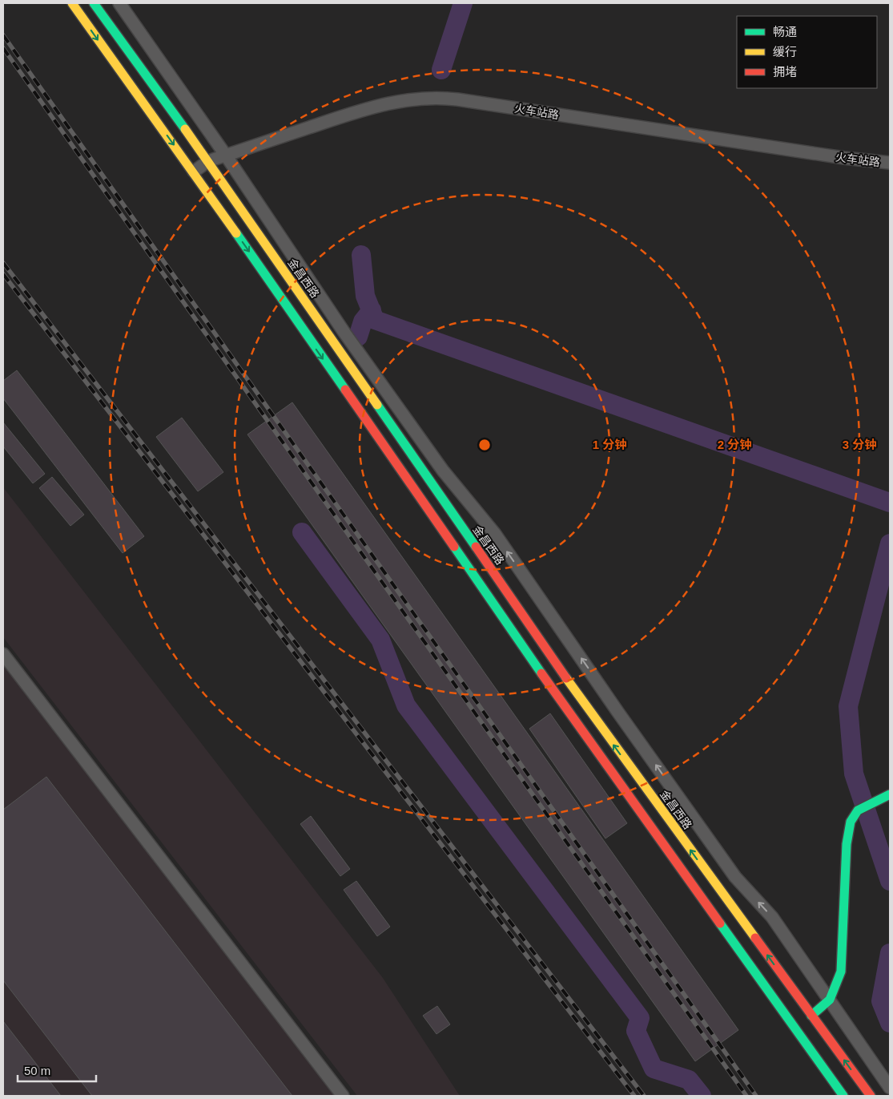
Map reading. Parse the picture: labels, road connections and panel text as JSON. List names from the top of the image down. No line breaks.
{"streets":{"main road":["金昌西路"],"street":["火车站路"]},"crossings":[["火车站路","金昌西路"]],"legend":["畅通","缓行","拥堵"],"scale_bar":"50 m","rings":["1 分钟","2 分钟","3 分钟"]}
